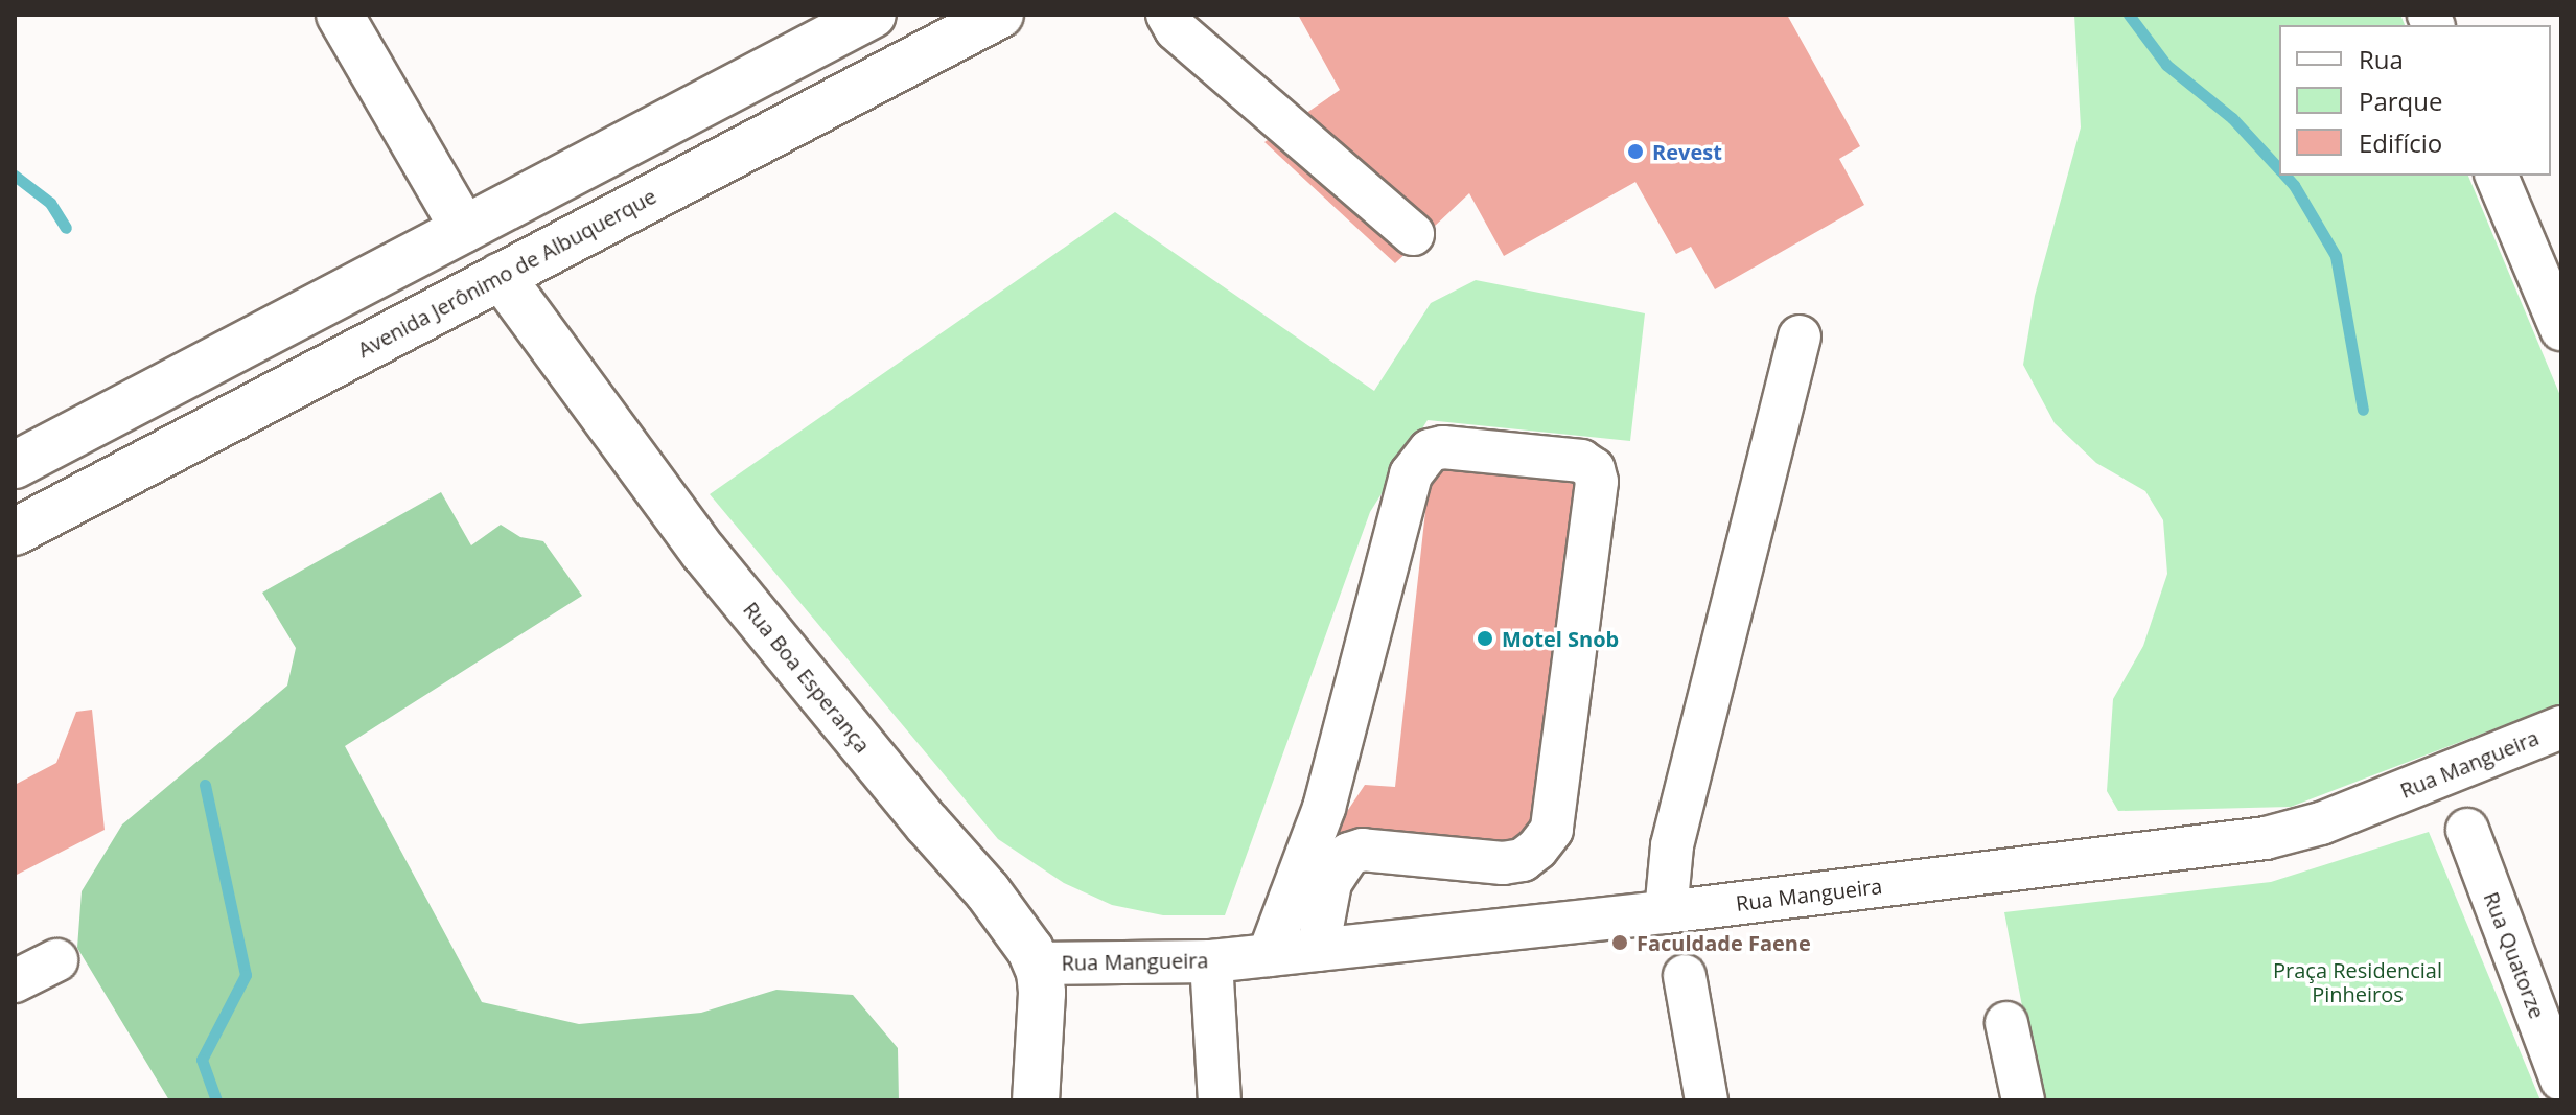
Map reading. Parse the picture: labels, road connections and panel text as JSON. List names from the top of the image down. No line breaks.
{"streets":{"main road":["Avenida Jerônimo de Albuquerque","Rua Boa Esperança"],"street":["Rua Mangueira","Rua Quatorze"]},"crossings":[["Avenida Jerônimo de Albuquerque","Rua Boa Esperança"],["Rua Boa Esperança","Rua Mangueira"]],"parks":["Praça Residencial Pinheiros"],"places":["Revest","Motel Snob","Faculdade Faene"],"legend":["Rua","Parque","Edifício"]}
